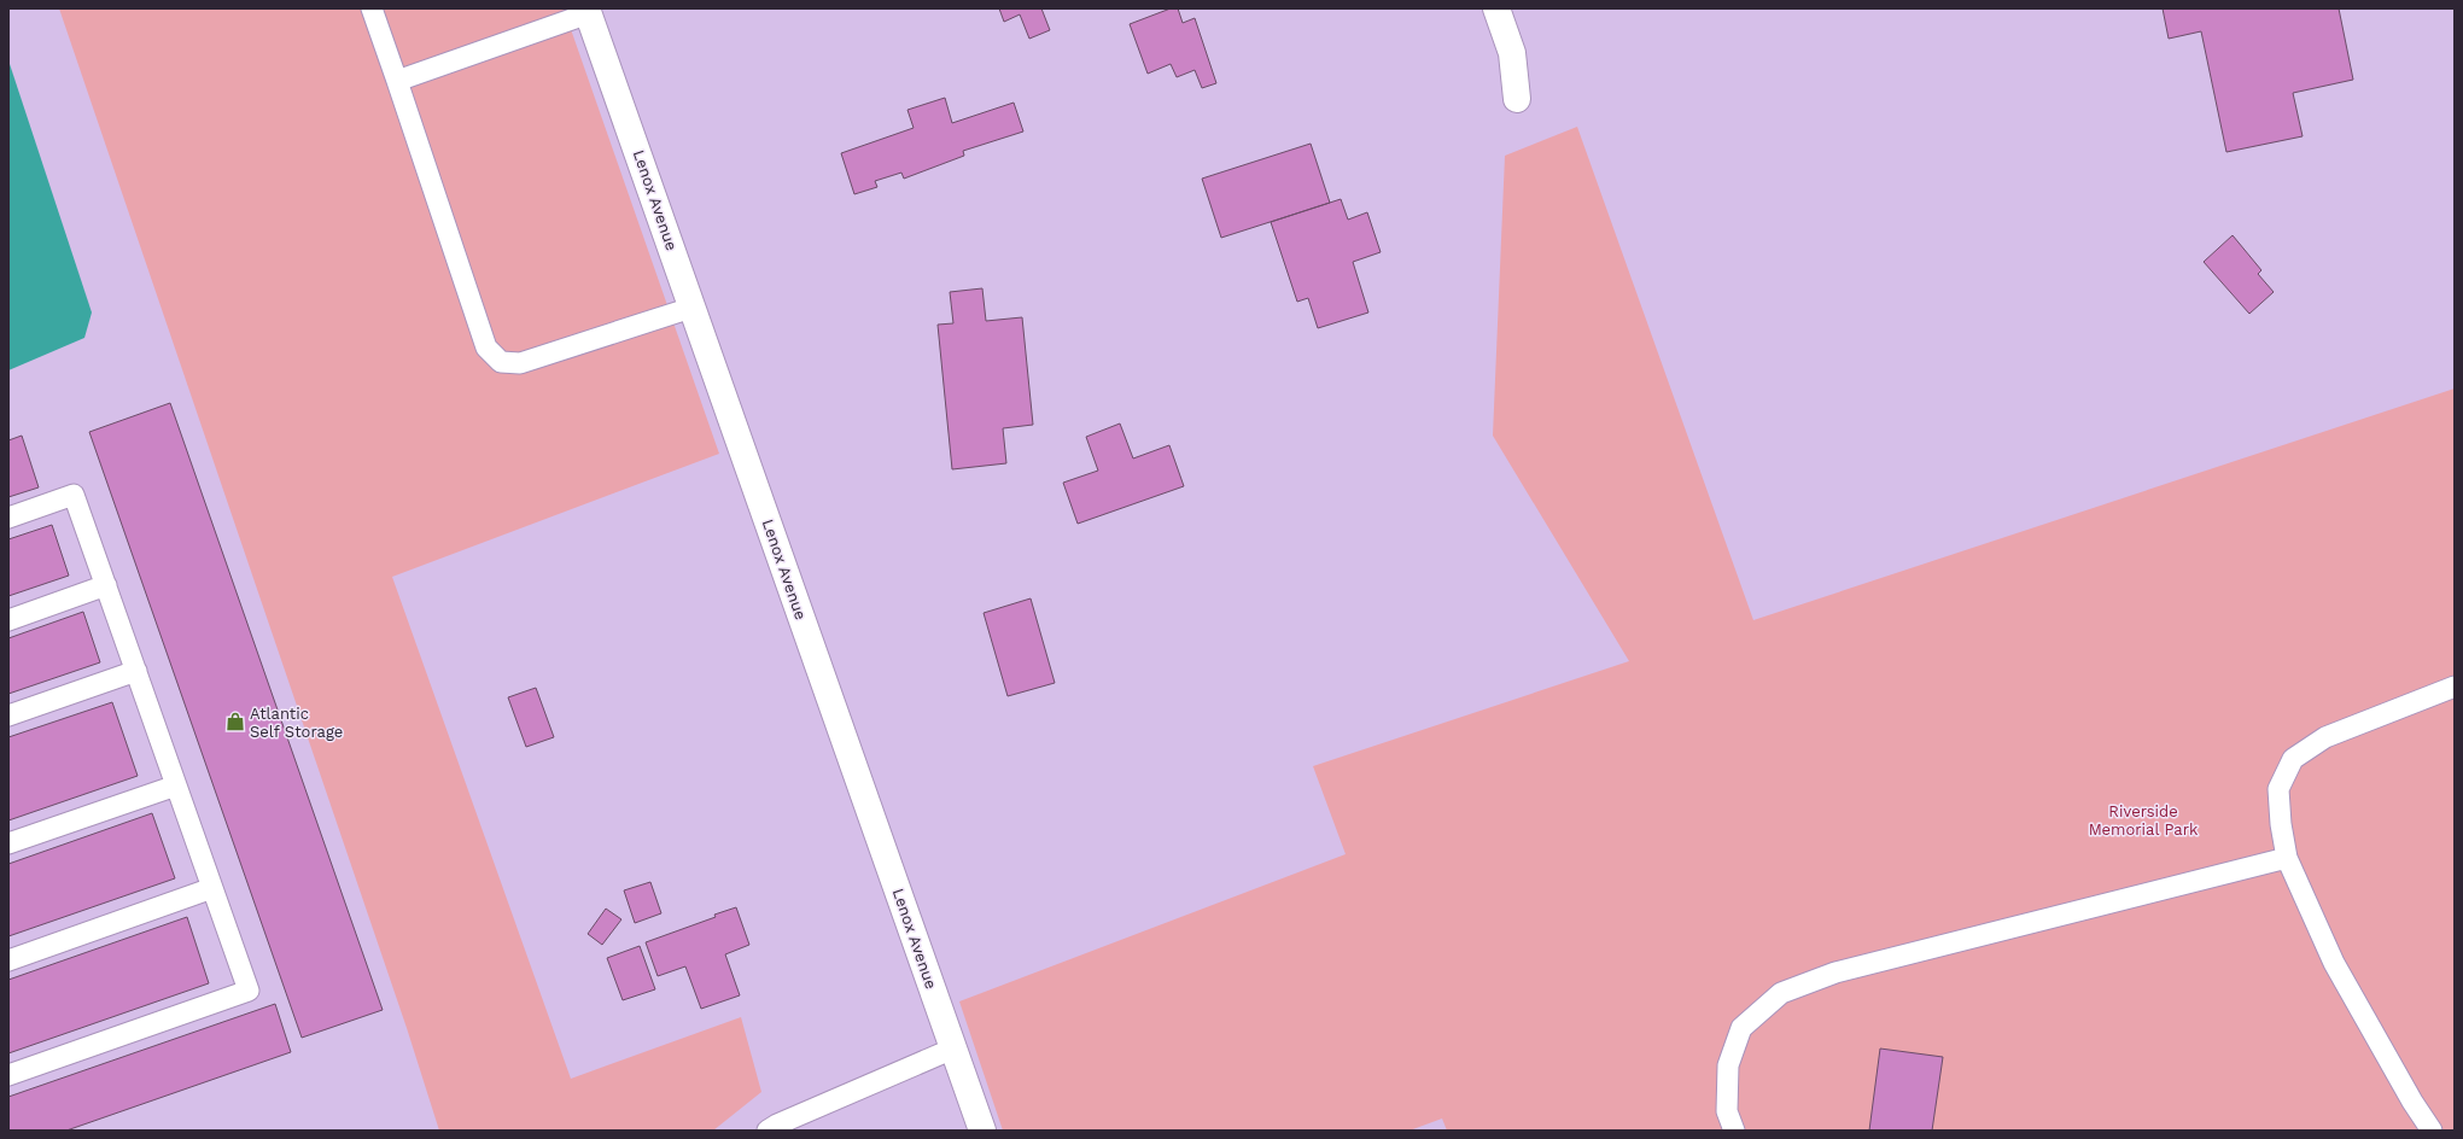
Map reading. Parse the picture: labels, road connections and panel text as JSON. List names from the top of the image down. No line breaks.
{"streets":{"street":["Lenox Avenue"]},"parks":["Riverside Memorial Park"],"places":{"shop":["Atlantic Self Storage"]}}
